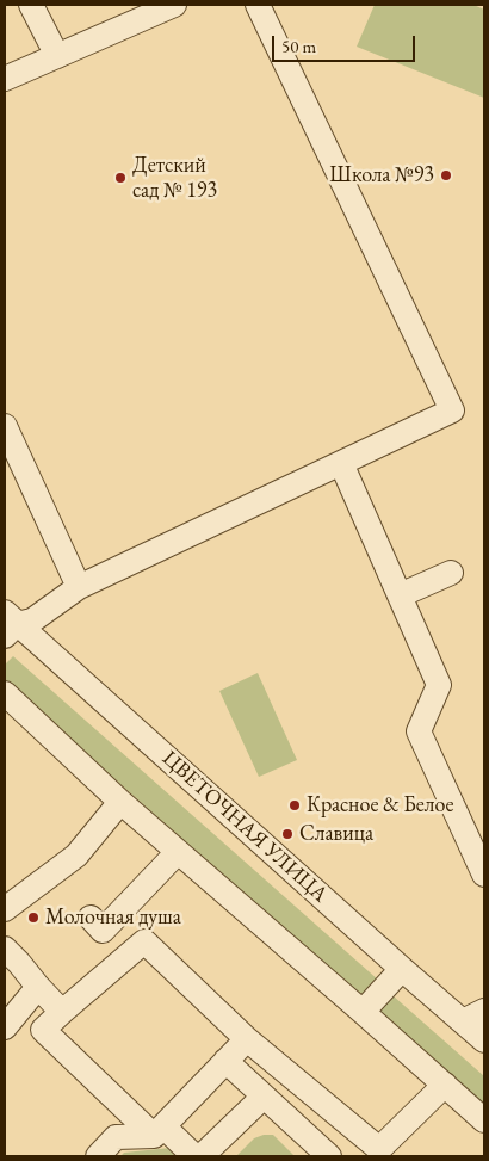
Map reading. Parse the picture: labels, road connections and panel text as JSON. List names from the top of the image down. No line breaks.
{"streets":{"street":["ЦВЕТОЧНАЯ УЛИЦА"]},"places":["Школа №93","Детский сад № 193","Красное & Белое","Славица","Молочная душа"],"scale_bar":"50 m"}
